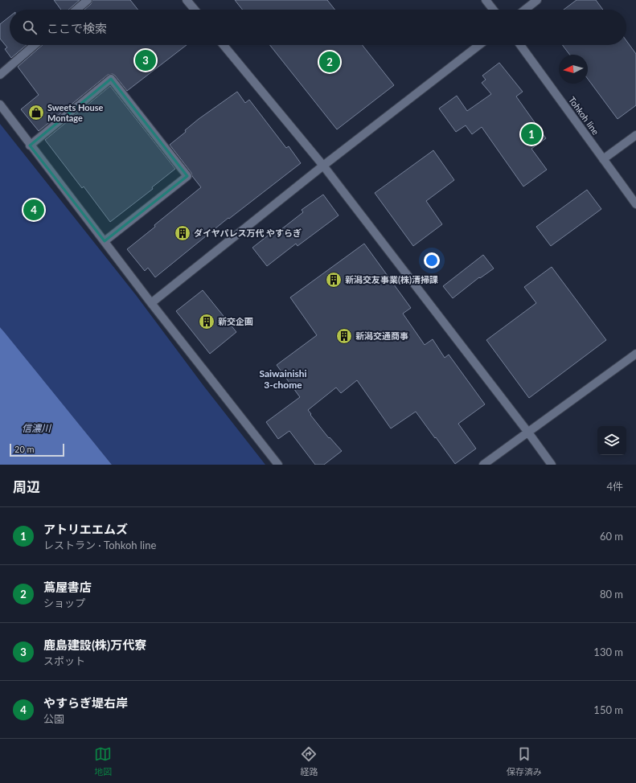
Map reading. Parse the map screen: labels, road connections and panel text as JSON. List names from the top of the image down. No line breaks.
{"streets":{"street":["Tohkoh line"]},"districts":["Saiwainishi 3-chome"],"water":["信濃川"],"places":{"shop":["Sweets House Montage"],"building":["ダイヤパレス万代 やすらぎ","新潟交友事業(株)清掃課","新交企画","新潟交通商事"]},"scale_bar":"20 m","north":"left","page":{"search":"ここで検索","pins":["3","2","1","4"],"scale":"20 m","heading":["周辺","4件"],"list":[{"mark":"1","name":"アトリエエムズ","note":"レストラン · Tohkoh line","value":"60 m"},{"mark":"2","name":"蔦屋書店","note":"ショップ","value":"80 m"},{"mark":"3","name":"鹿島建設(株)万代寮","note":"スポット","value":"130 m"},{"mark":"4","name":"やすらぎ堤右岸","note":"公園","value":"150 m"}],"nav":["地図","経路","保存済み"]}}
